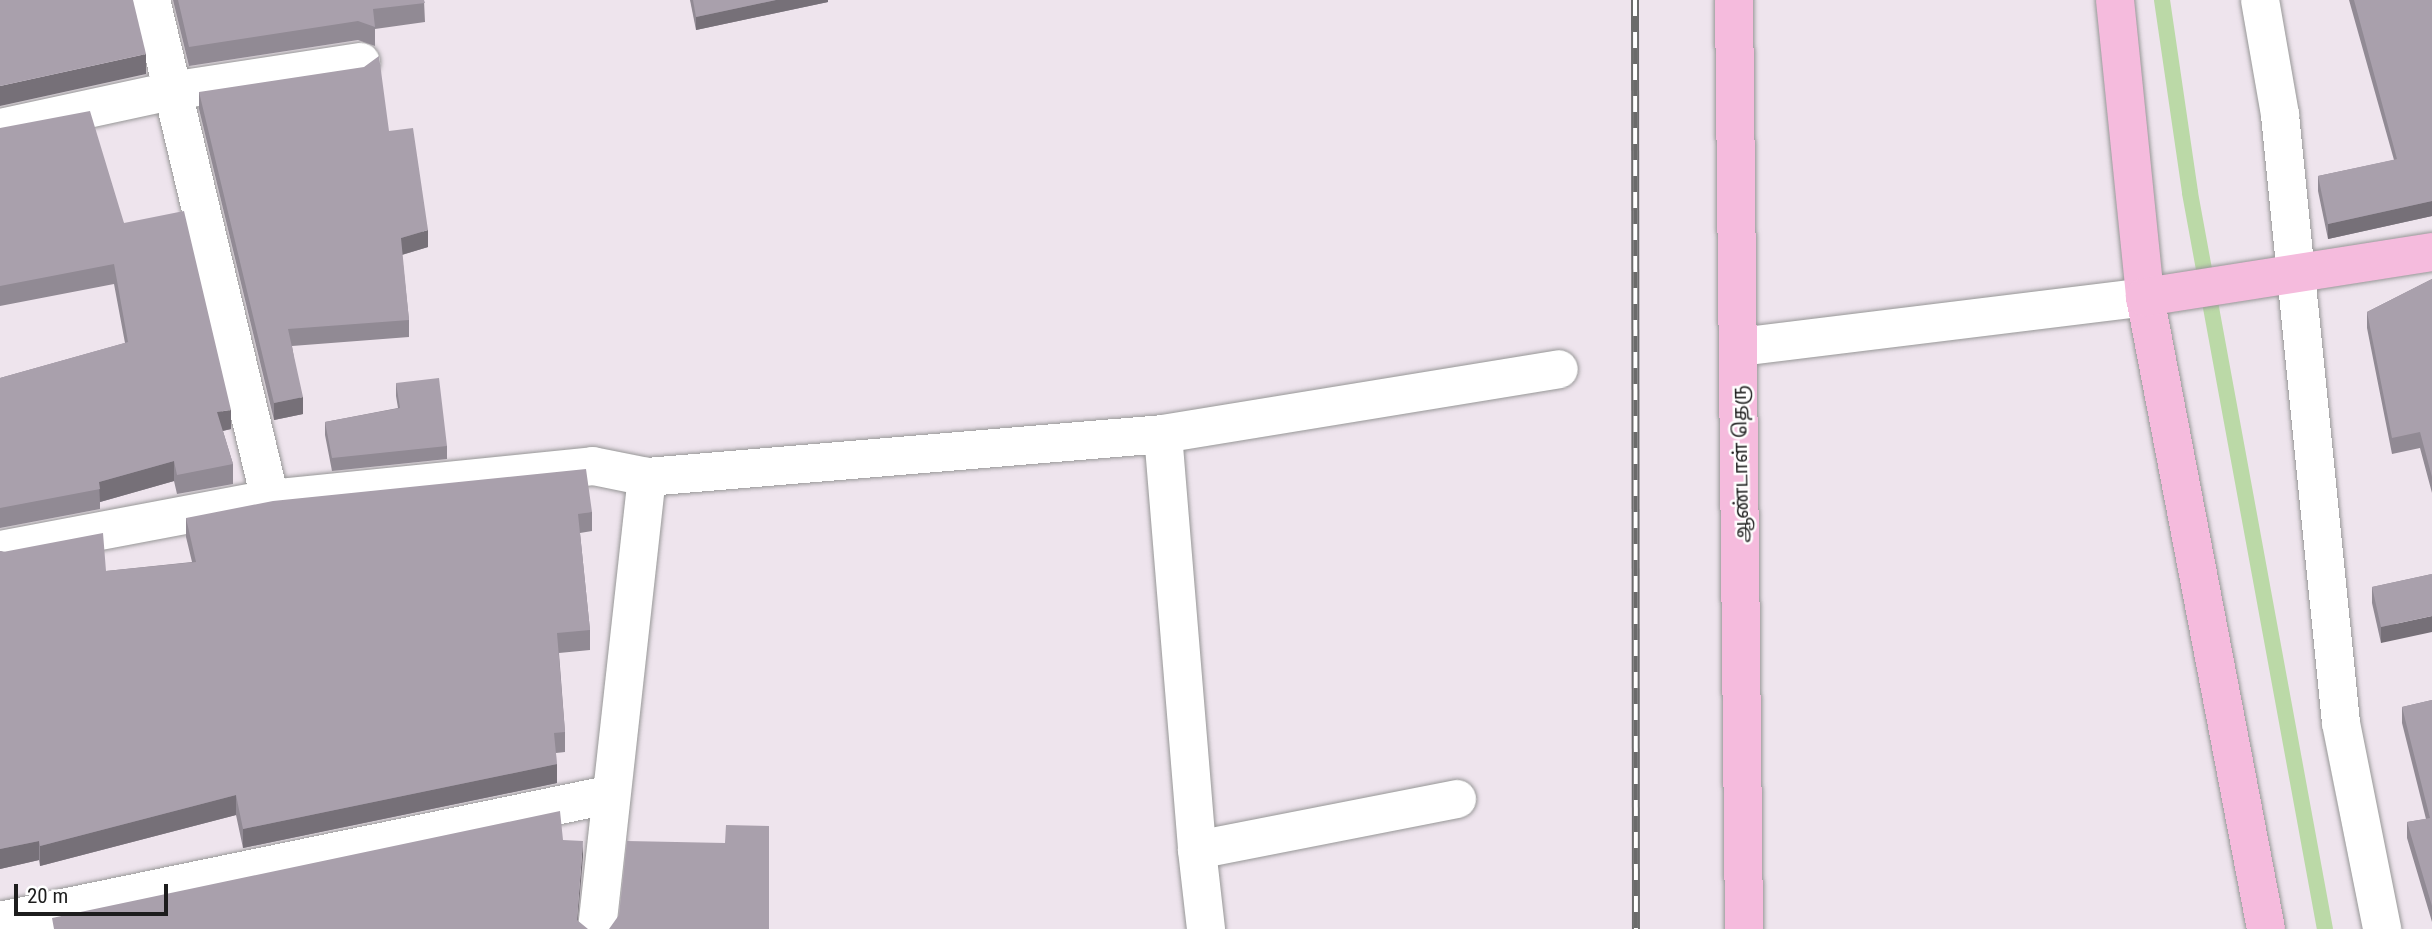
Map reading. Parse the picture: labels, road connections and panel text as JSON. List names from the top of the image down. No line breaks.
{"streets":{"street":["ஆண்டாள் தெரு"]},"scale_bar":"20 m"}
